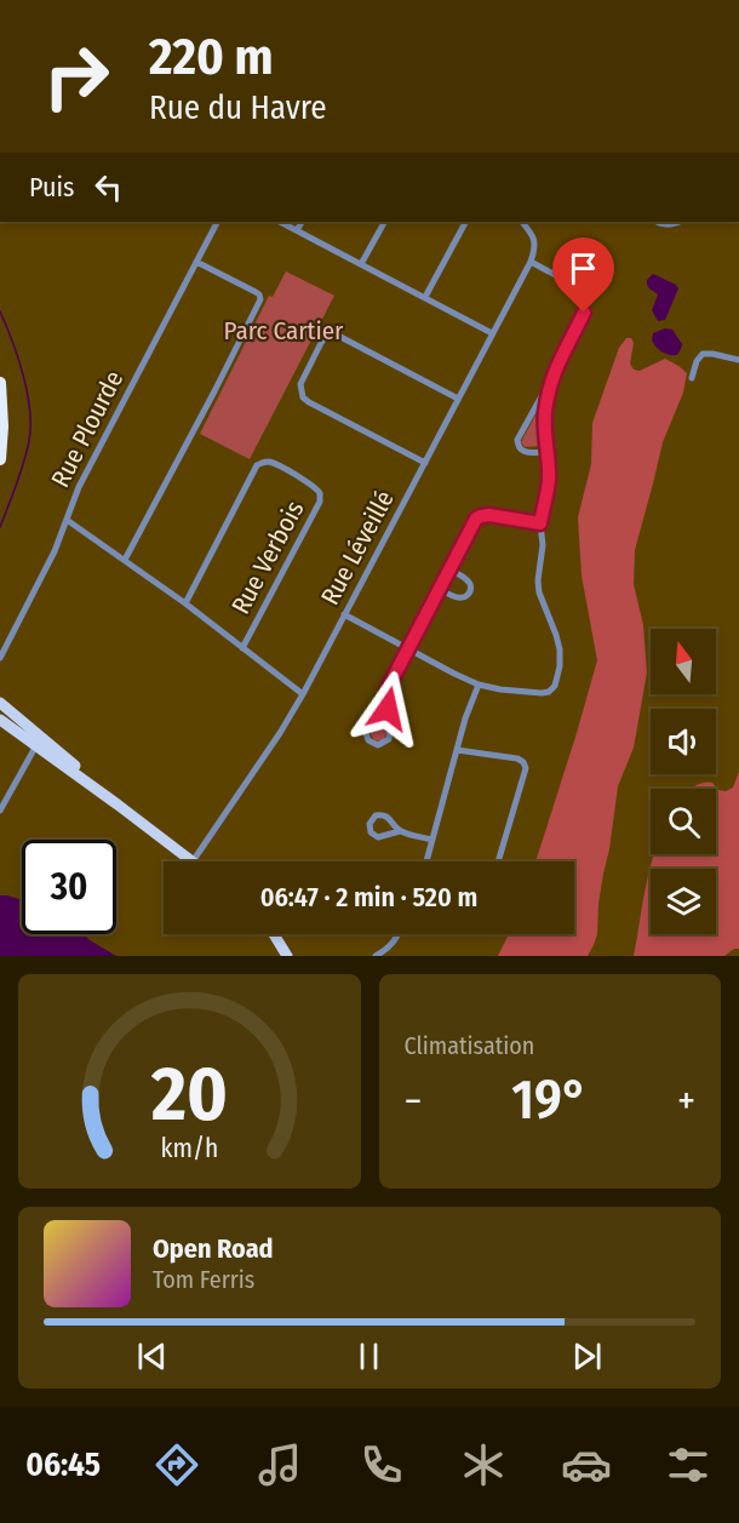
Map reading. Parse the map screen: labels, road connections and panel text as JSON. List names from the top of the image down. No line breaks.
{"streets":{"street":["Rue Plourde","Rue Léveillé","Rue Verbois"]},"parks":["Parc Cartier"],"north":"top","page":{"turn":["220 m","Rue du Havre"],"then":"Puis","limit":"30","trip":"06:47 · 2 min · 520 m","tile":"Climatisation","heat":["−","19°","+"],"song":["Open Road","Tom Ferris"],"tabs":"06:45","gauge":["20","km/h"]}}
